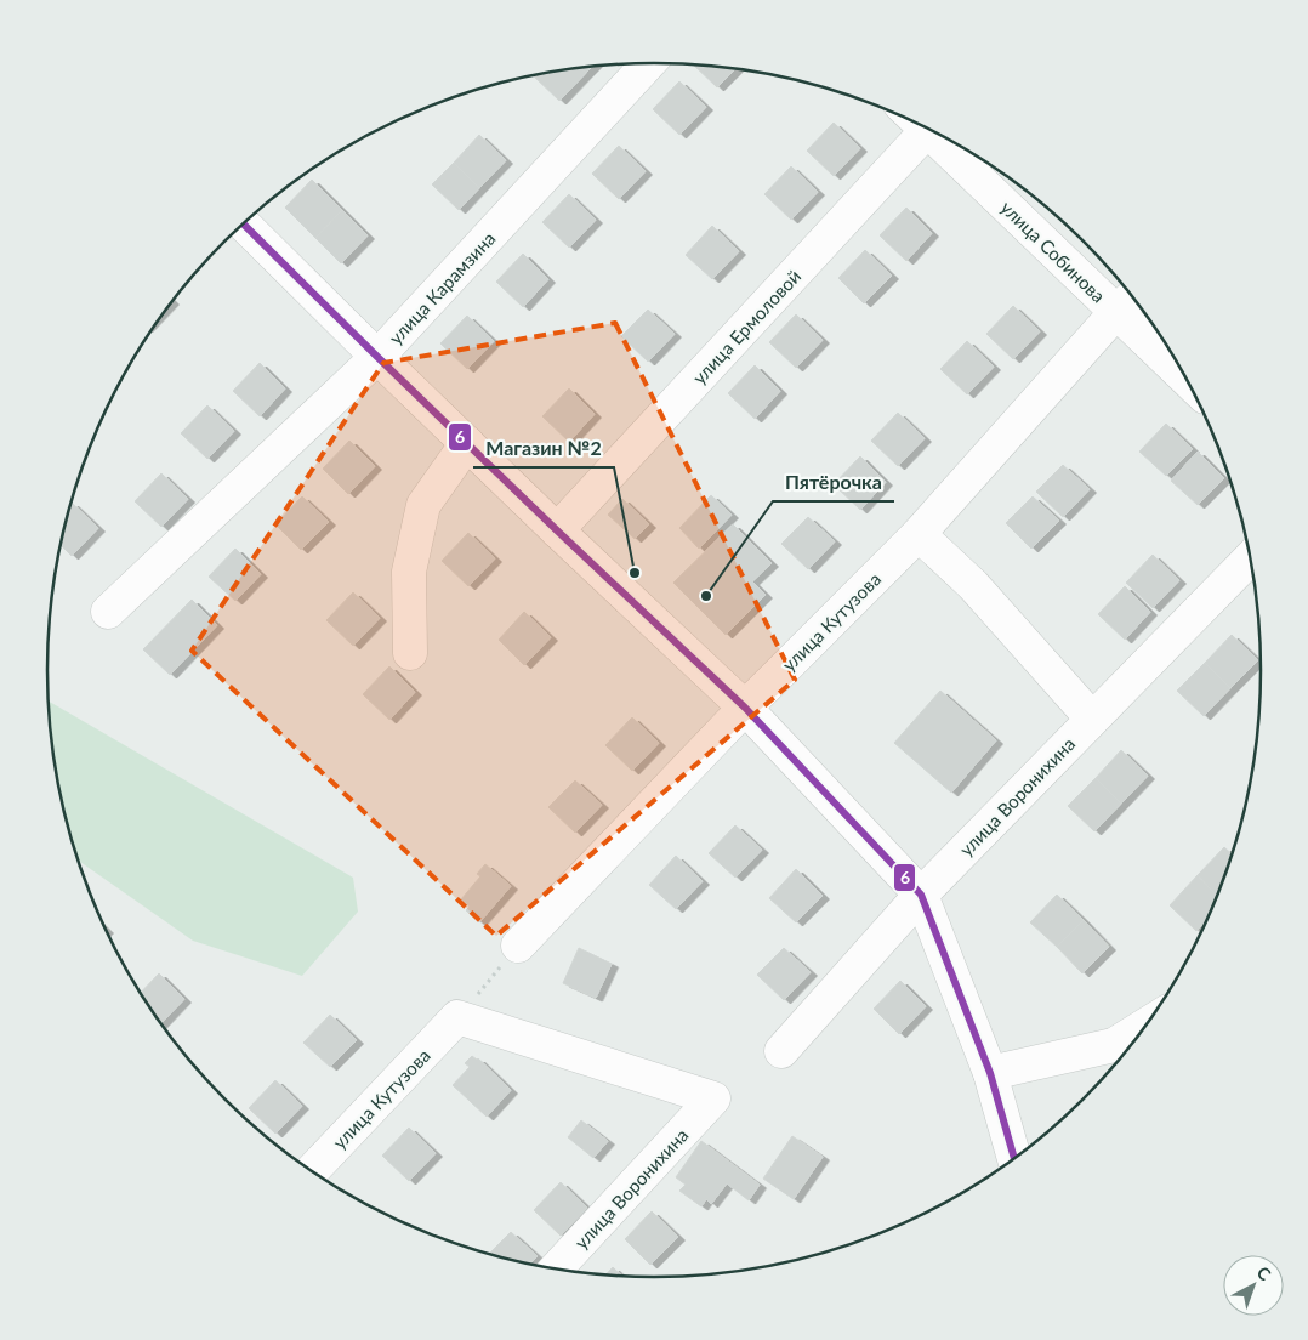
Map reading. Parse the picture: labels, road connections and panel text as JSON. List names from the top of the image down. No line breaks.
{"streets":{"street":["улица Собинова","улица Карамзина","улица Ермоловой","улица Кутузова","улица Воронихина"]},"crossings":[["улица Собинова","улица Кутузова"],["улица Кутузова","улица Воронихина"]],"places":["Магазин №2","Пятёрочка"],"lines":["transit line 6"],"north":"top right"}
